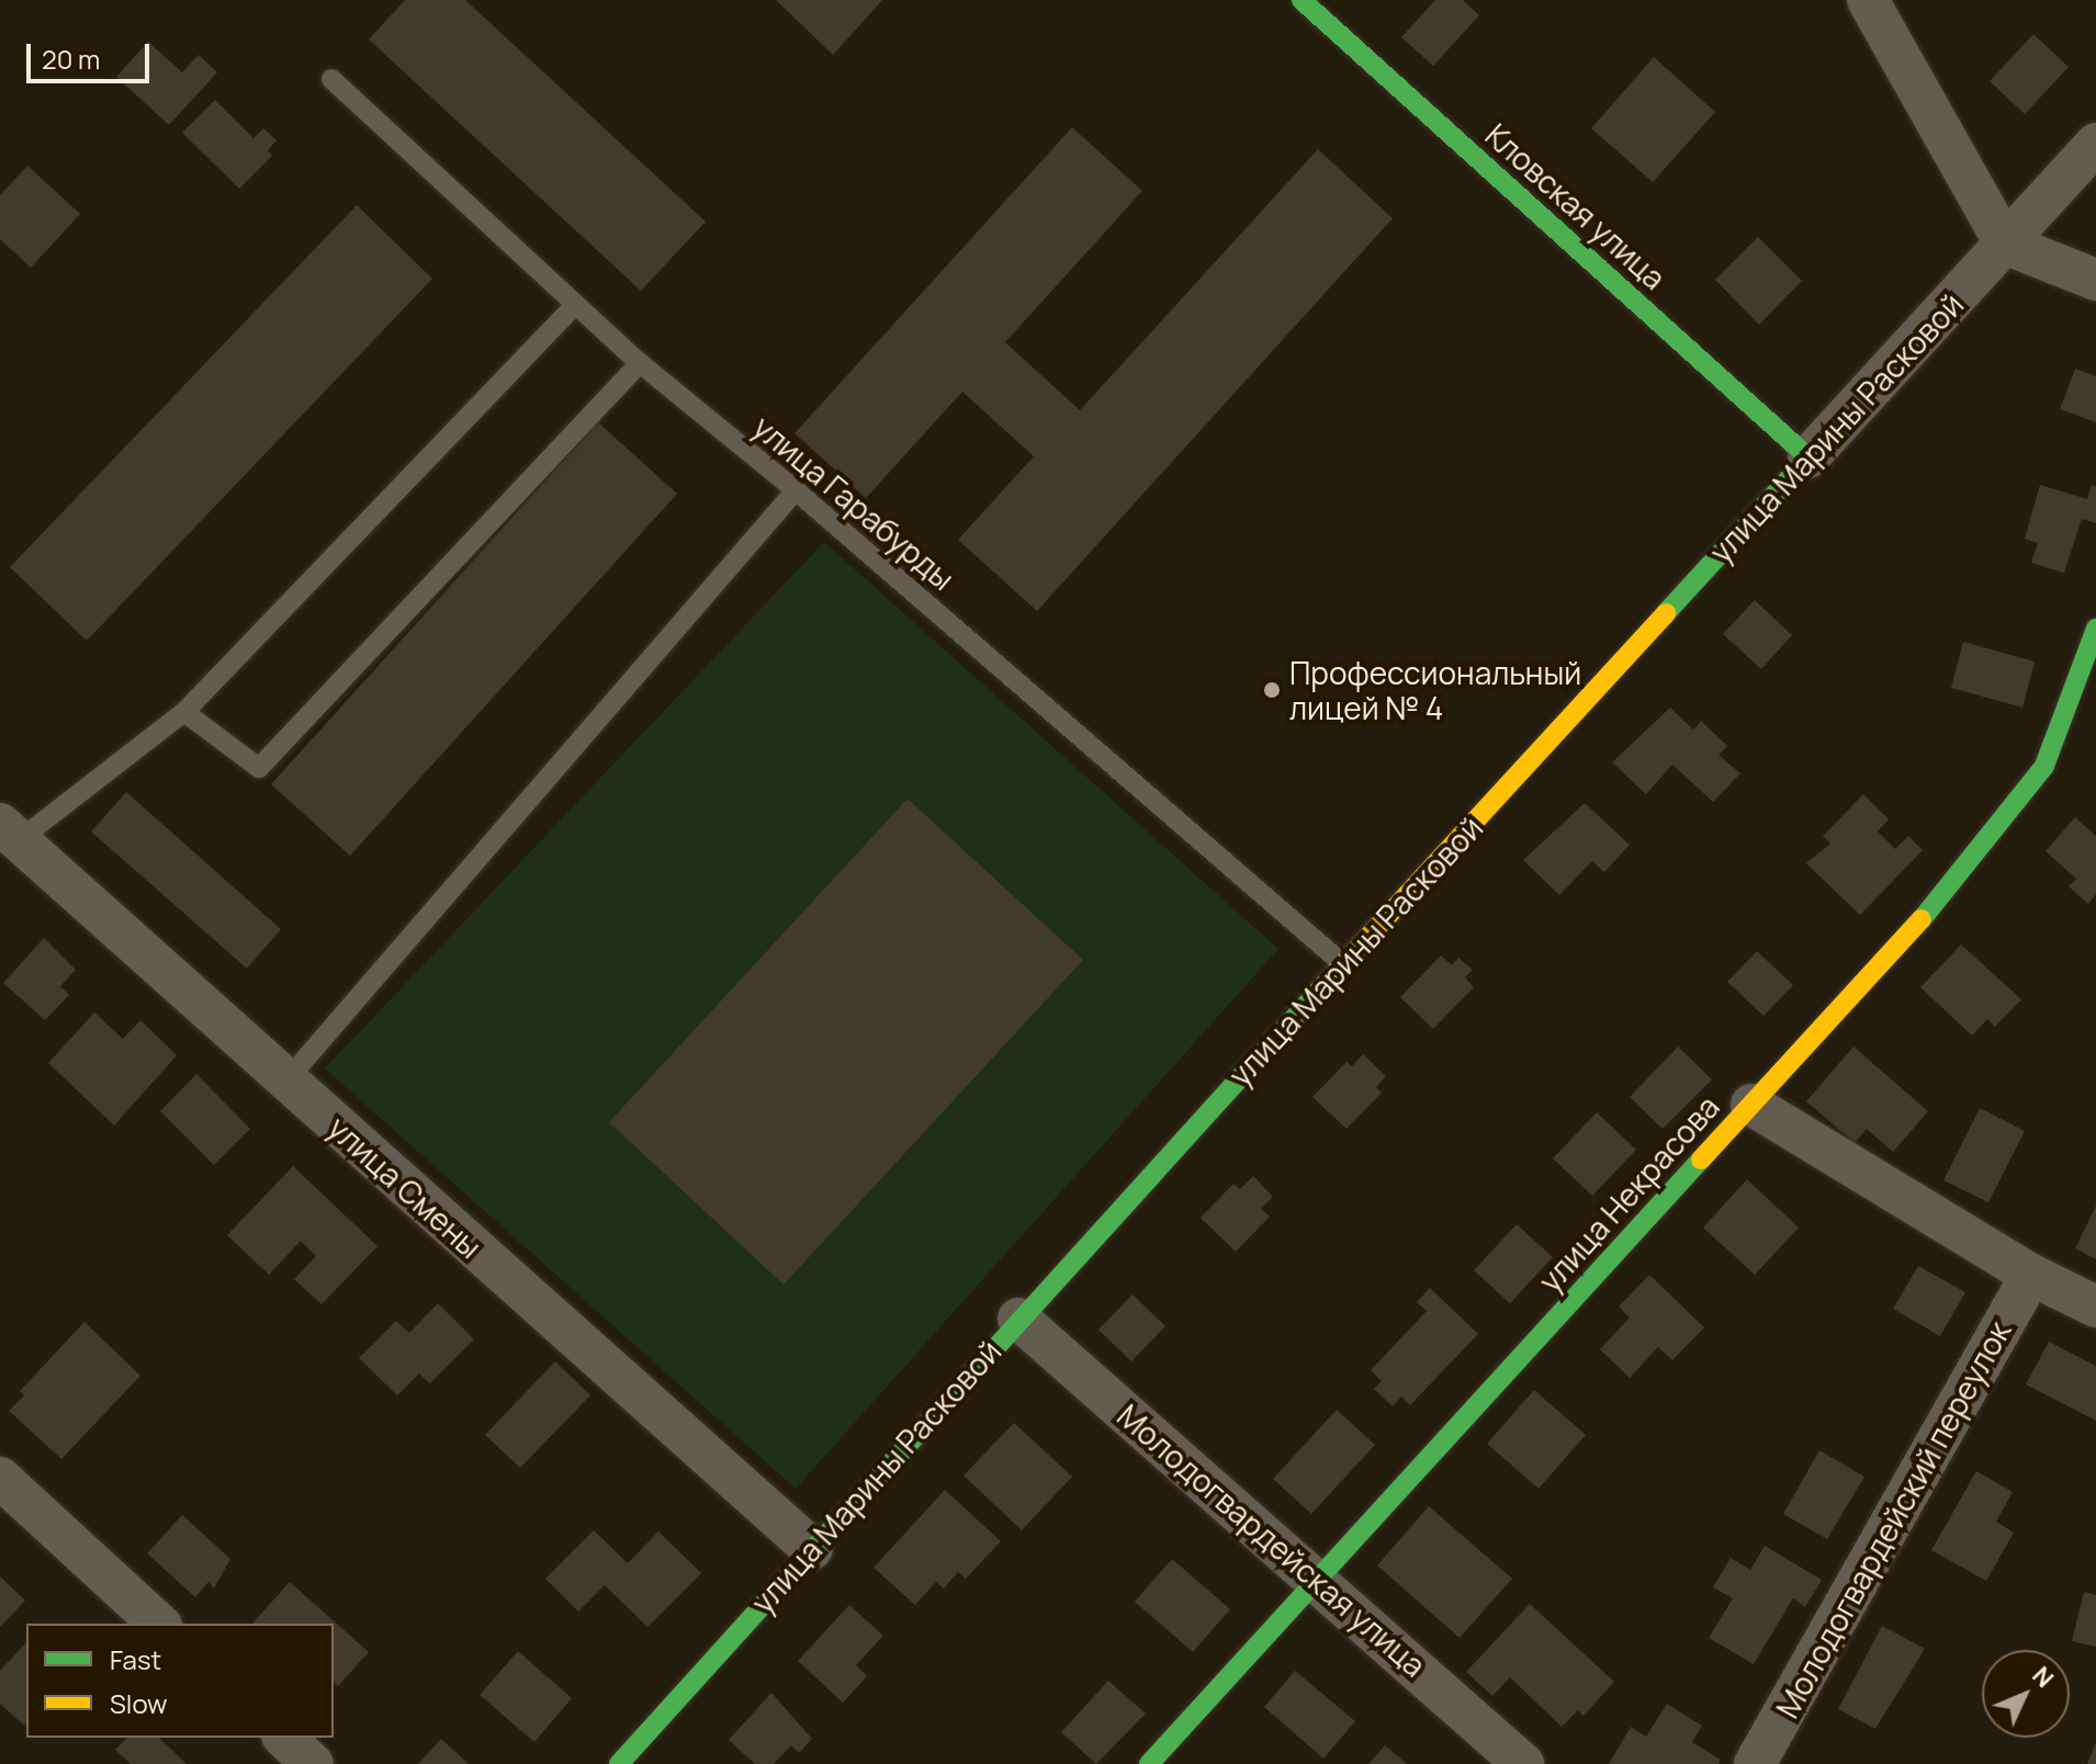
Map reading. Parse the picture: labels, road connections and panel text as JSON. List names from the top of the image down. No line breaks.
{"streets":{"street":["Кловская улица","улица Марины Расковой","улица Смены","улица Некрасова","Молодогвардейский переулок","Молодогвардейская улица"],"lane":["улица Гарабурды"]},"crossings":[["Кловская улица","улица Марины Расковой"],["улица Марины Расковой","улица Гарабурды"],["улица Марины Расковой","улица Смены"],["улица Марины Расковой","Молодогвардейская улица"],["улица Некрасова","Молодогвардейская улица"]],"places":["Профессиональный лицей № 4"],"legend":["Fast","Slow"],"scale_bar":"20 m","north":"top right"}
